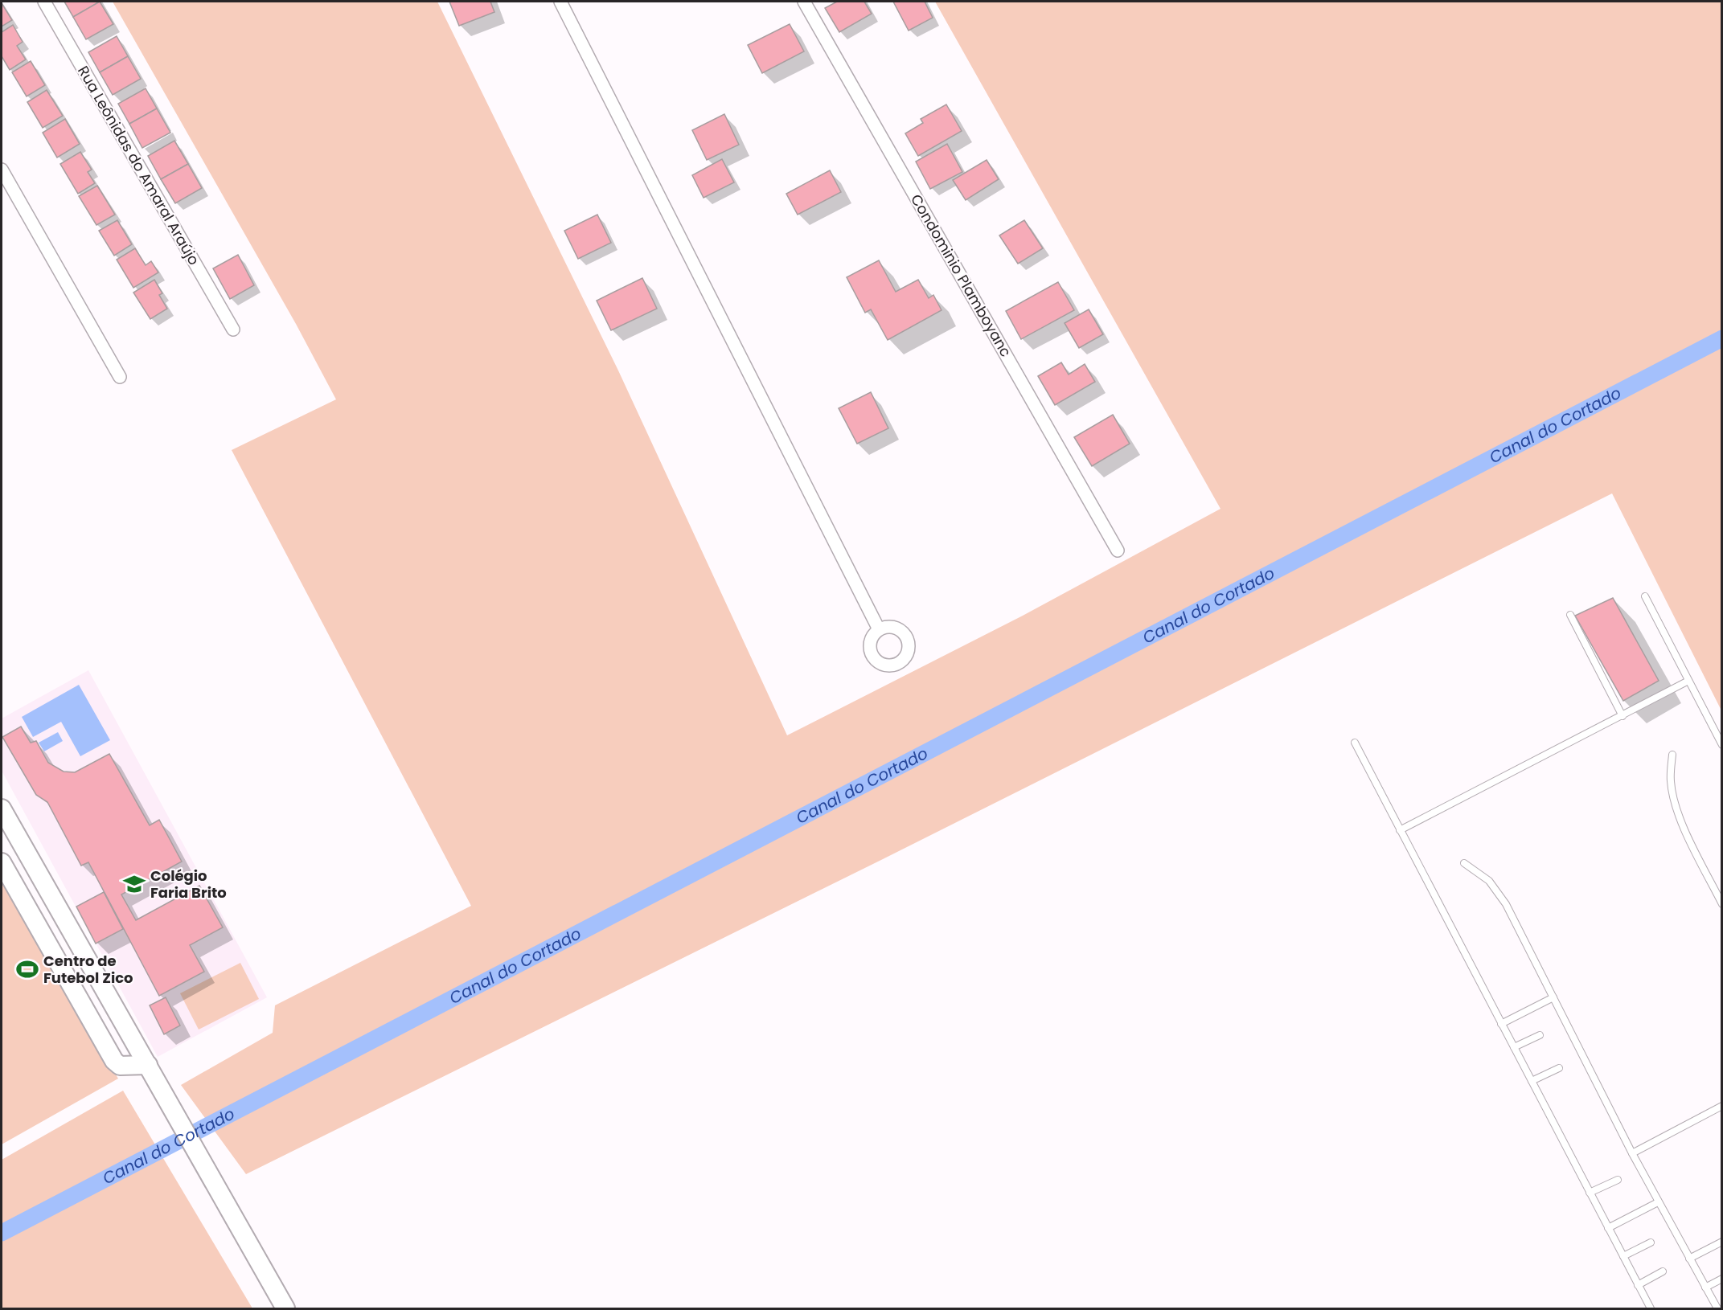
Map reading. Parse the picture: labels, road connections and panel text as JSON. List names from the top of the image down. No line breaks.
{"streets":{"street":["Rua Leônidas do Amaral Araújo","Condominio Plamboyanc"]},"water":["Canal do Cortado"],"places":{"school or university":["Colégio Faria Brito"],"sports":["Centro de Futebol Zico"]}}
